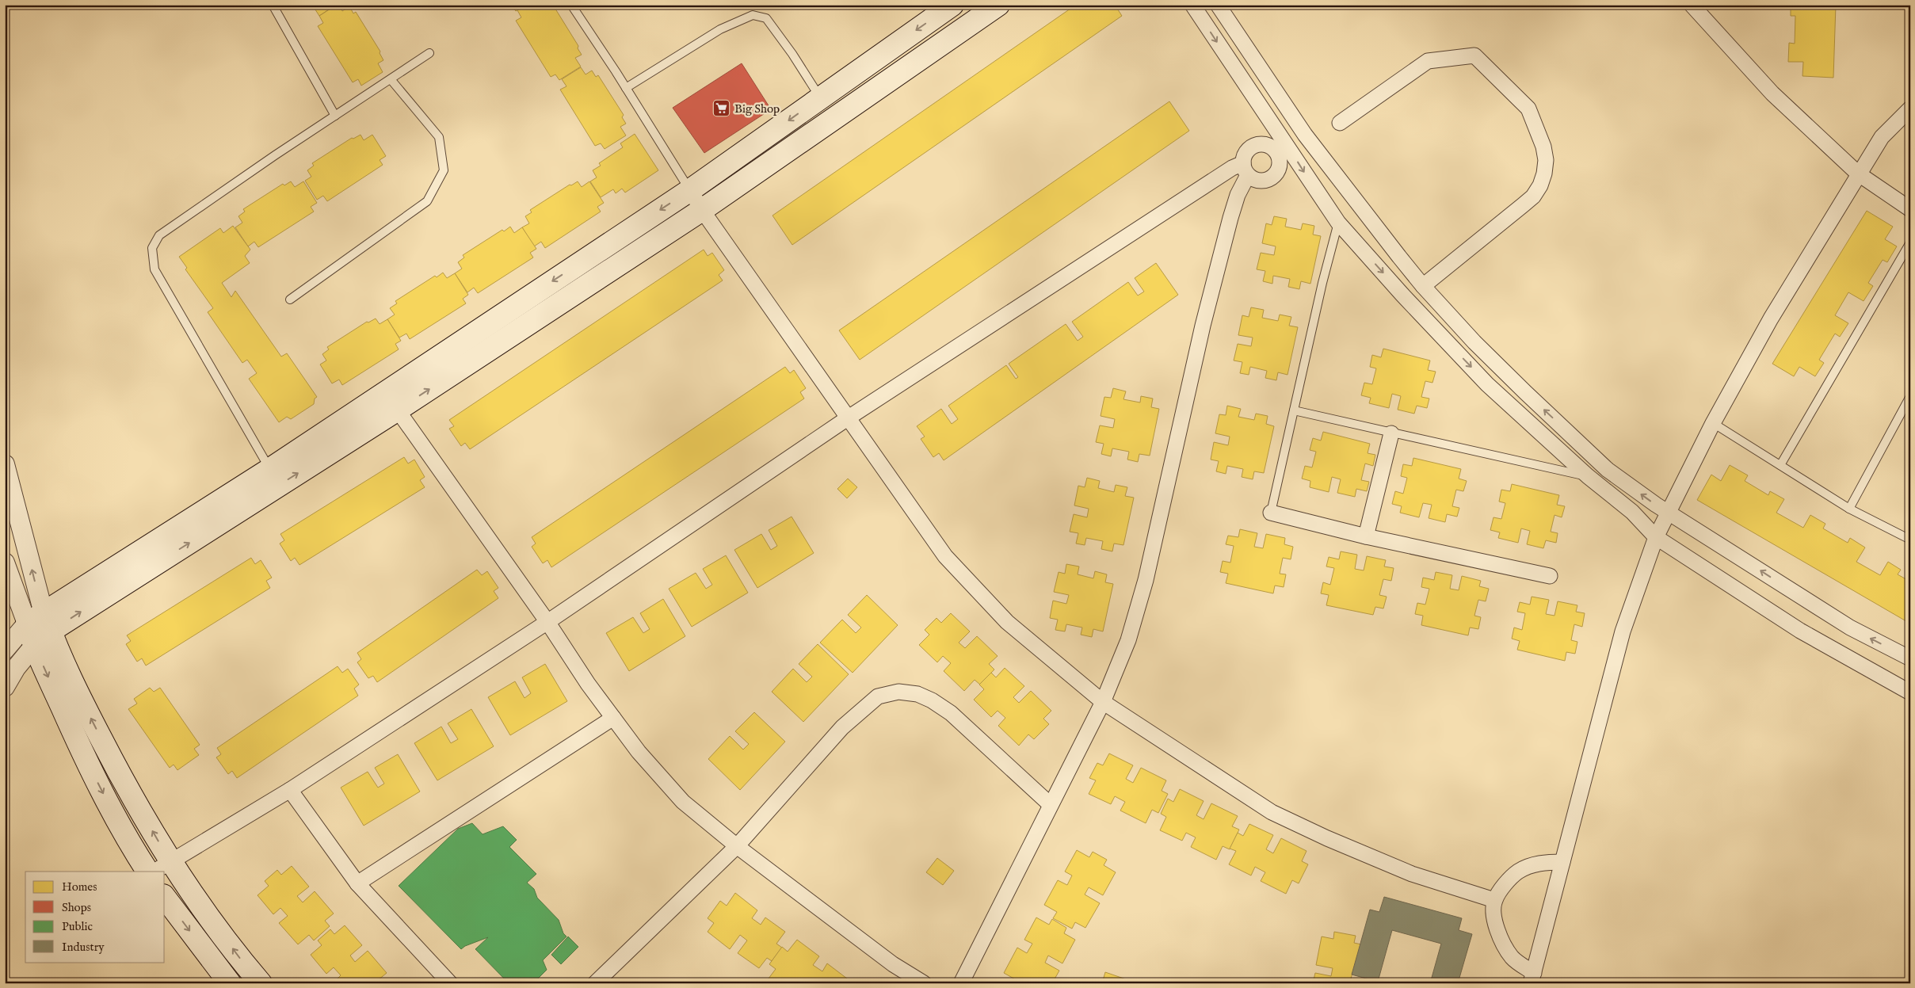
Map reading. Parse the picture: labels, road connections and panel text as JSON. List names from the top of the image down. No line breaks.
{"places":{"supermarket":["Big Shop"]},"legend":["Homes","Shops","Public","Industry"]}
